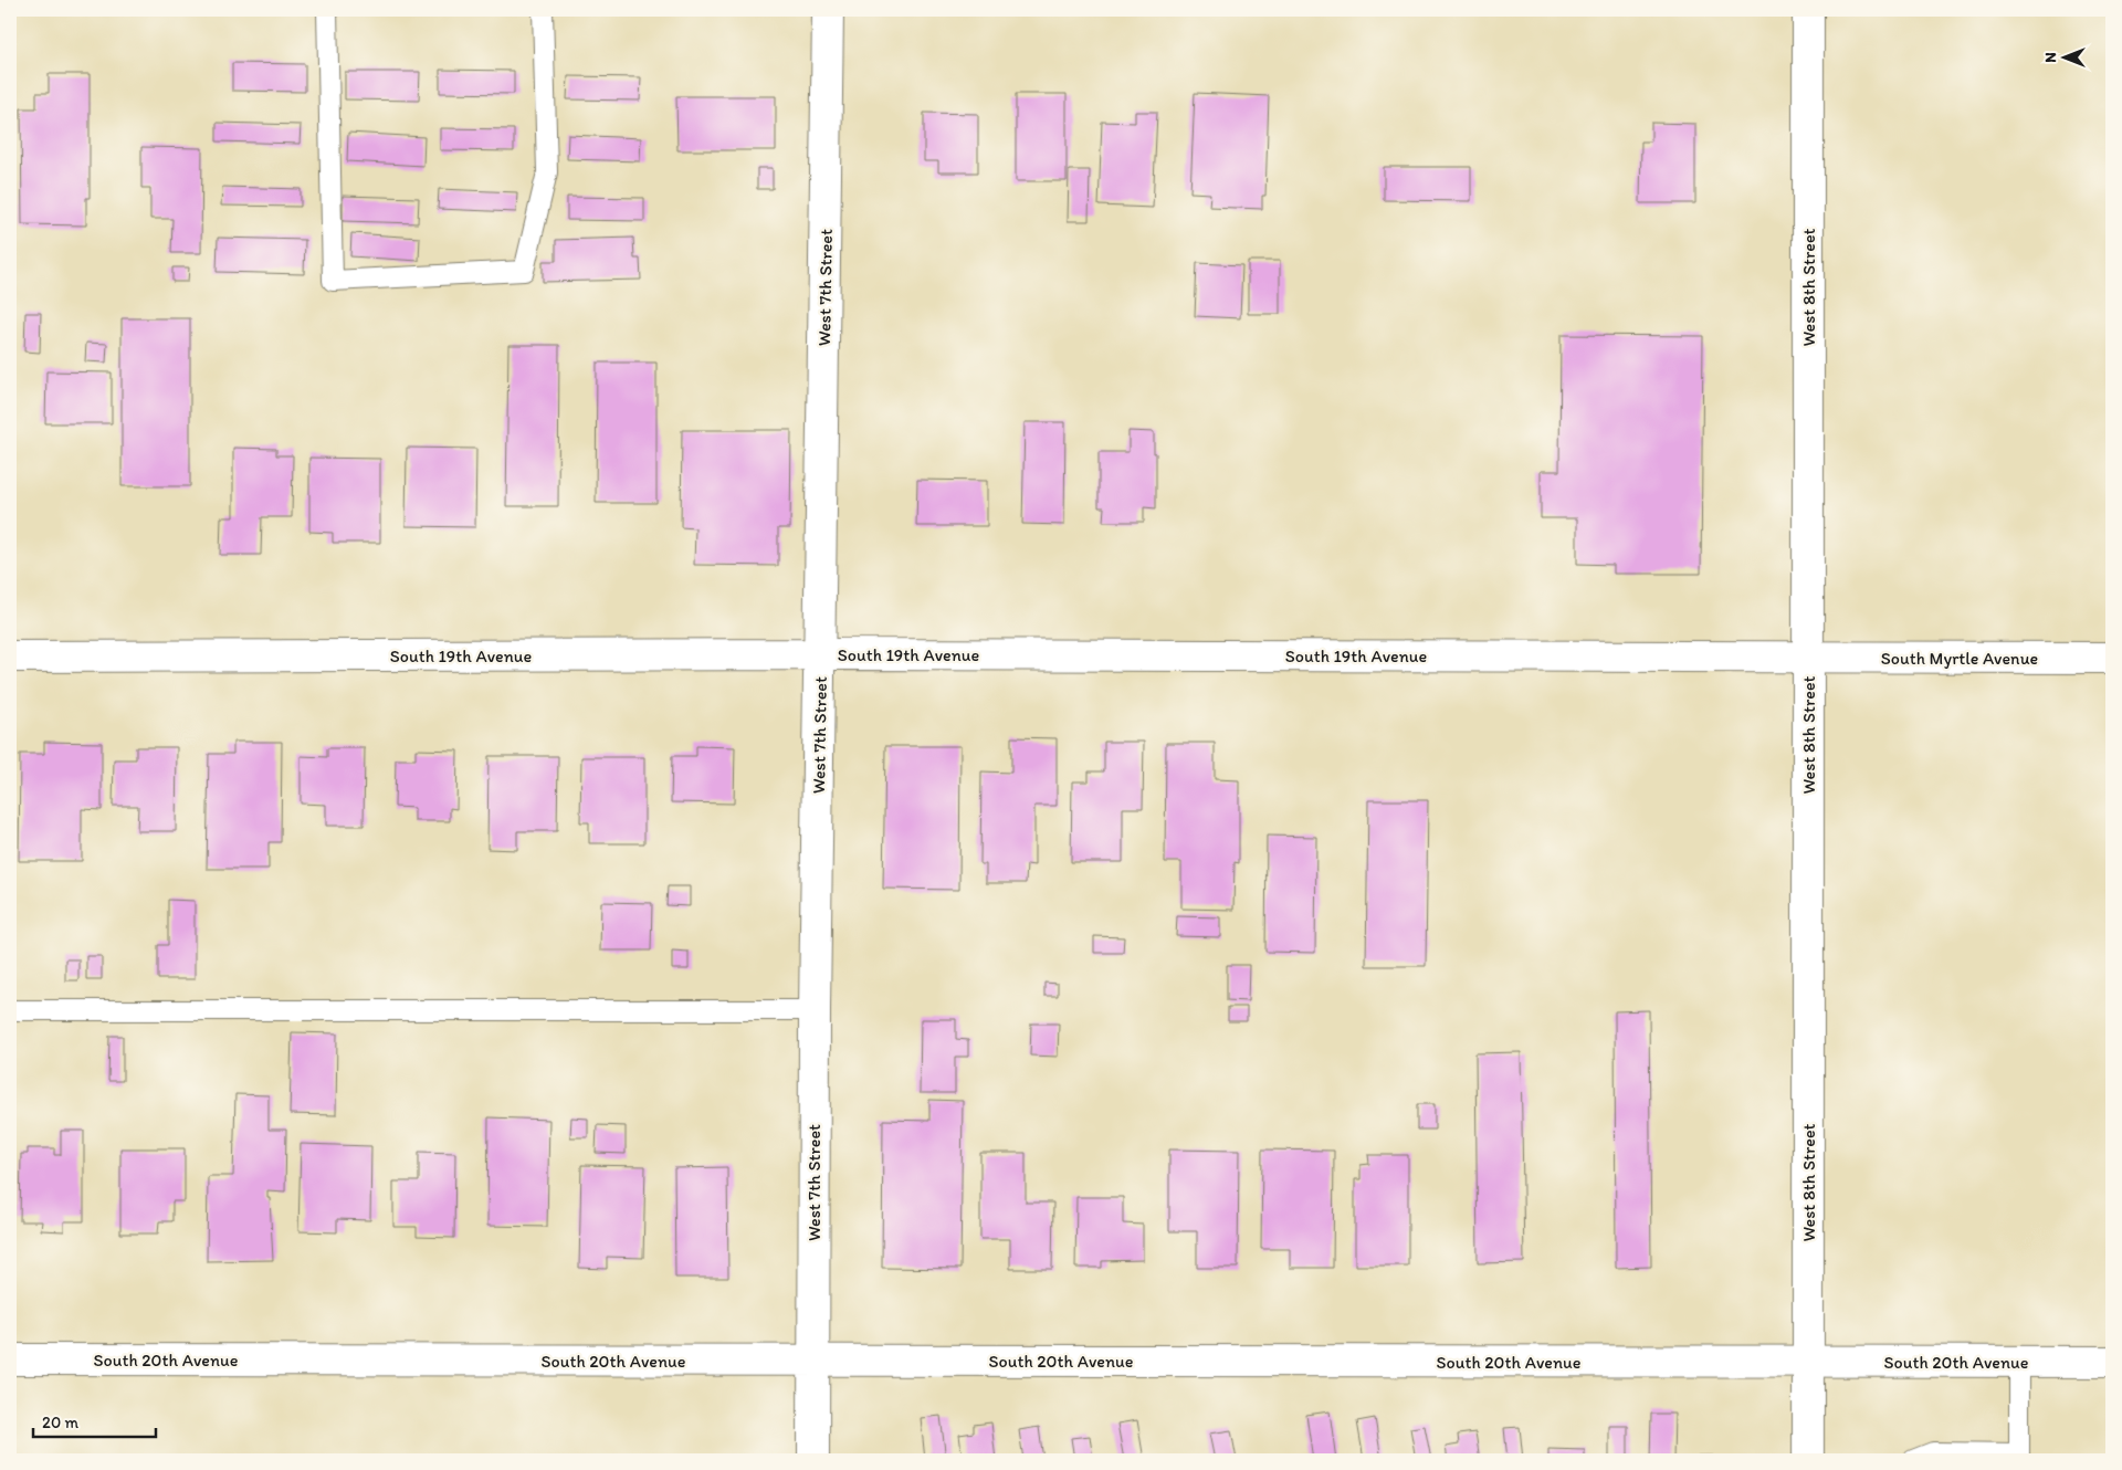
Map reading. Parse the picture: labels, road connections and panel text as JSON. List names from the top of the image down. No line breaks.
{"streets":{"street":["West 7th Street","West 8th Street","South 19th Avenue","South Myrtle Avenue","South 20th Avenue"]},"crossings":[["West 7th Street","South 19th Avenue"],["West 7th Street","South 20th Avenue"],["West 8th Street","South 19th Avenue"],["West 8th Street","South Myrtle Avenue"],["West 8th Street","South 20th Avenue"],["South 19th Avenue","South Myrtle Avenue"]],"scale_bar":"20 m","north":"left"}
